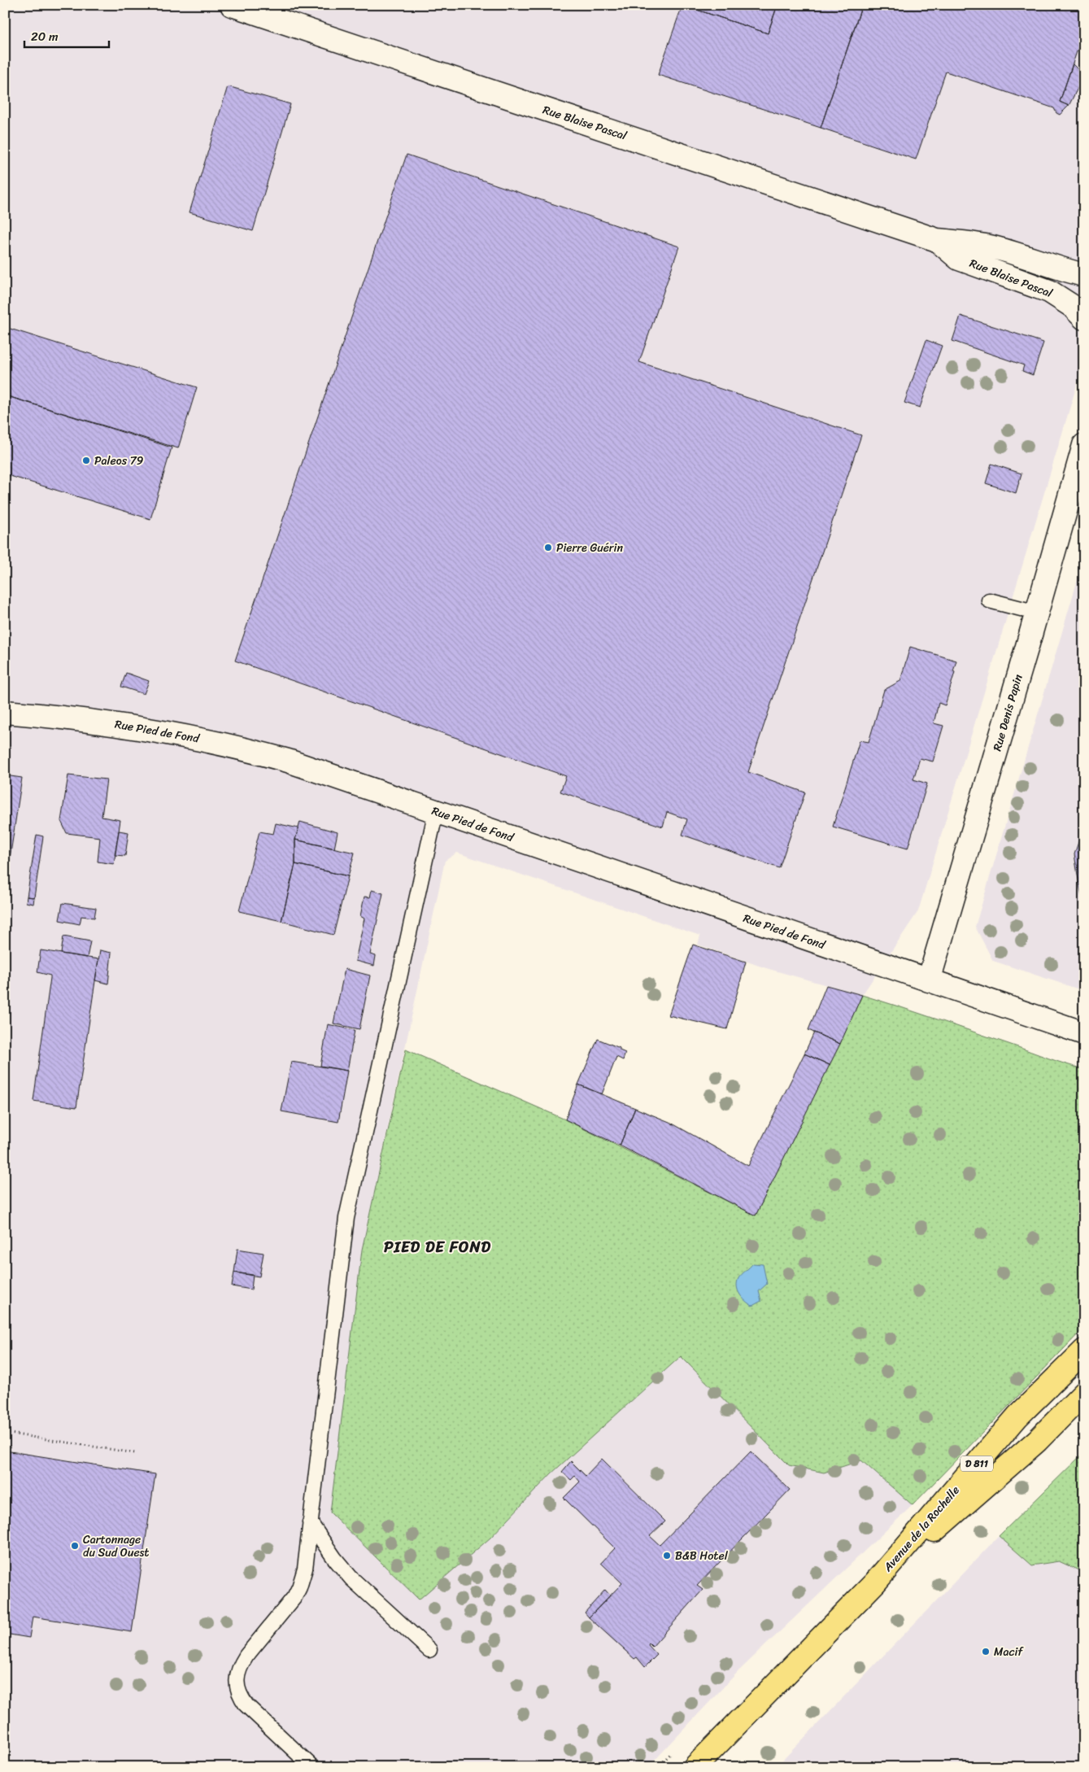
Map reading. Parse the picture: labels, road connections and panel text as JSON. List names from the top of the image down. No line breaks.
{"streets":{"main road":["D 811","Avenue de la Rochelle"],"street":["Rue Blaise Pascal","Rue Denis Papin","Rue Pied de Fond"]},"crossings":[["Rue Denis Papin","Rue Pied de Fond"]],"districts":["PIED DE FOND"],"places":["Paleos 79","Pierre Guérin","Cartonnage du Sud Ouest","B&B Hotel","Macif"],"scale_bar":"20 m"}
